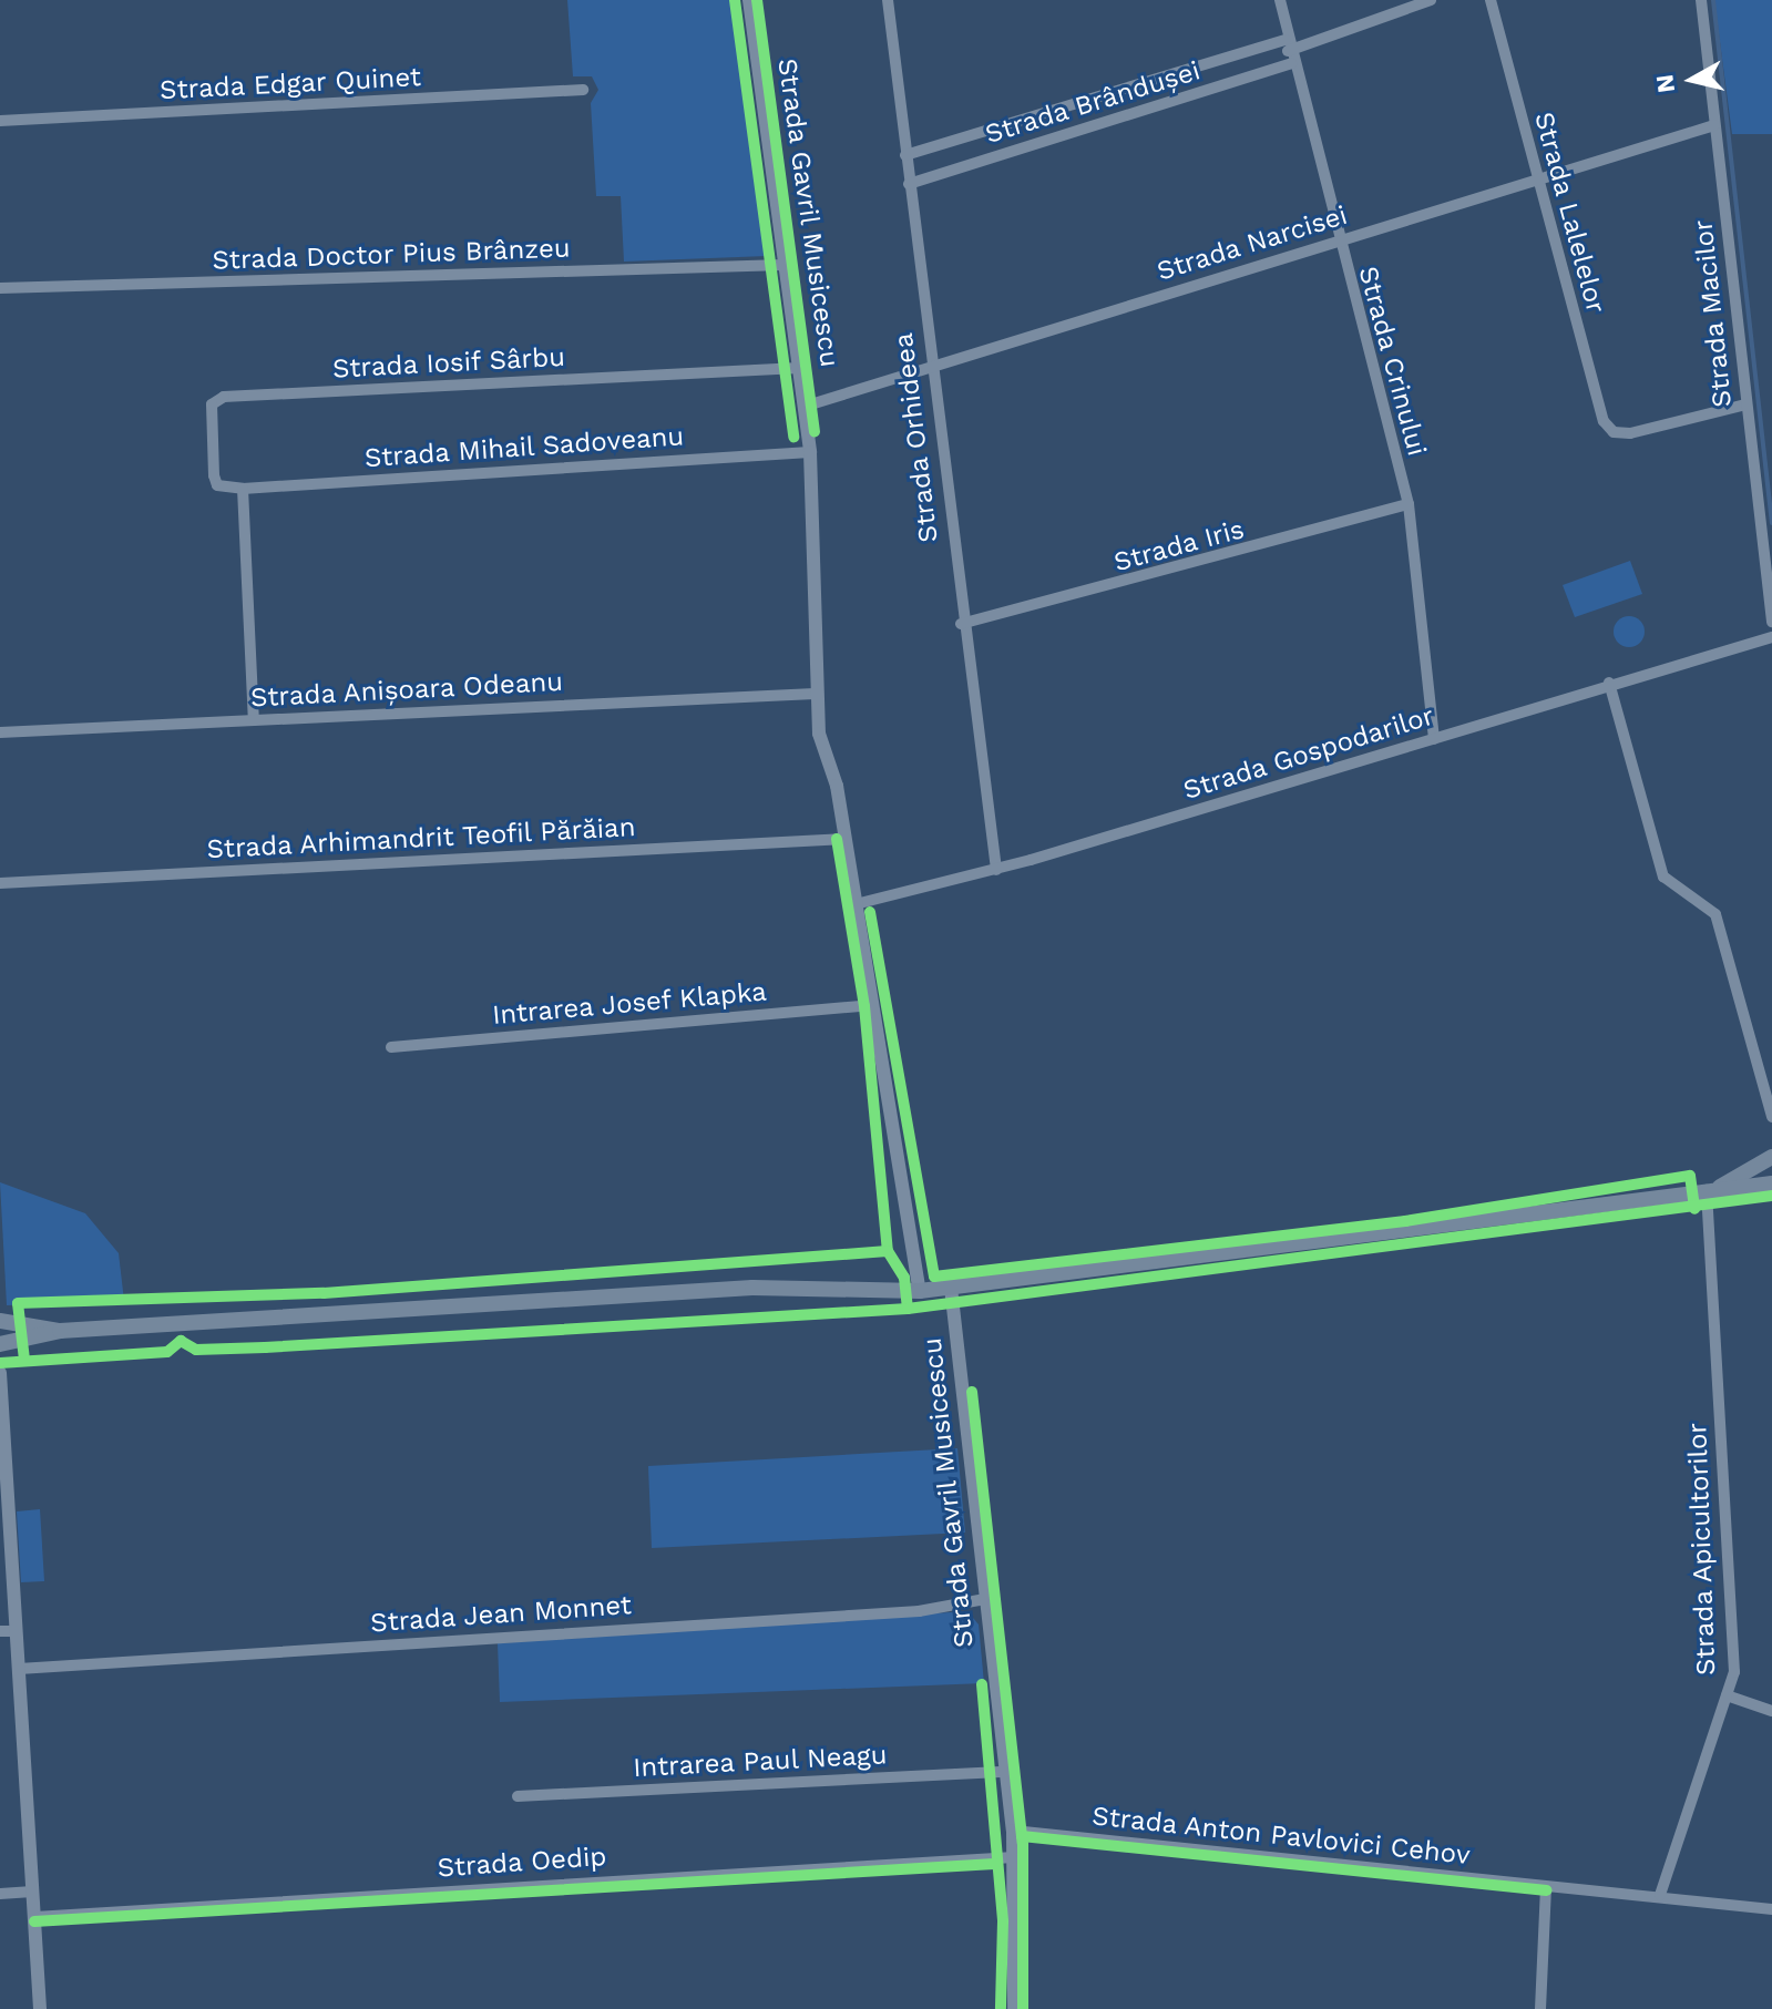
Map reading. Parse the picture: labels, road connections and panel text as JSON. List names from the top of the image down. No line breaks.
{"streets":{"street":["Strada Edgar Quinet","Strada Brândușei","Strada Gavril Musicescu","Strada Lalelelor","Strada Narcisei","Strada Doctor Pius Brânzeu","Strada Macilor","Strada Crinului","Strada Iosif Sârbu","Strada Orhideea","Strada Mihail Sadoveanu","Strada Iris","Strada Anișoara Odeanu","Strada Gospodarilor","Strada Arhimandrit Teofil Părăian","Intrarea Josef Klapka","Strada Apicultorilor","Strada Jean Monnet","Intrarea Paul Neagu","Strada Anton Pavlovici Cehov","Strada Oedip"]},"crossings":[["Strada Brândușei","Strada Crinului"],["Strada Brândușei","Strada Orhideea"],["Strada Gavril Musicescu","Strada Narcisei"],["Strada Gavril Musicescu","Strada Doctor Pius Brânzeu"],["Strada Gavril Musicescu","Strada Iosif Sârbu"],["Strada Gavril Musicescu","Strada Mihail Sadoveanu"],["Strada Gavril Musicescu","Strada Anișoara Odeanu"],["Strada Gavril Musicescu","Strada Gospodarilor"],["Strada Gavril Musicescu","Strada Arhimandrit Teofil Părăian"],["Strada Gavril Musicescu","Intrarea Josef Klapka"],["Strada Gavril Musicescu","Strada Jean Monnet"],["Strada Gavril Musicescu","Intrarea Paul Neagu"],["Strada Gavril Musicescu","Strada Anton Pavlovici Cehov"],["Strada Gavril Musicescu","Strada Oedip"],["Strada Lalelelor","Strada Narcisei"],["Strada Lalelelor","Strada Macilor"],["Strada Narcisei","Strada Macilor"],["Strada Narcisei","Strada Crinului"],["Strada Narcisei","Strada Orhideea"],["Strada Crinului","Strada Iris"],["Strada Crinului","Strada Gospodarilor"],["Strada Iosif Sârbu","Strada Mihail Sadoveanu"],["Strada Orhideea","Strada Iris"],["Strada Orhideea","Strada Gospodarilor"],["Strada Apicultorilor","Strada Anton Pavlovici Cehov"]],"north":"left"}
